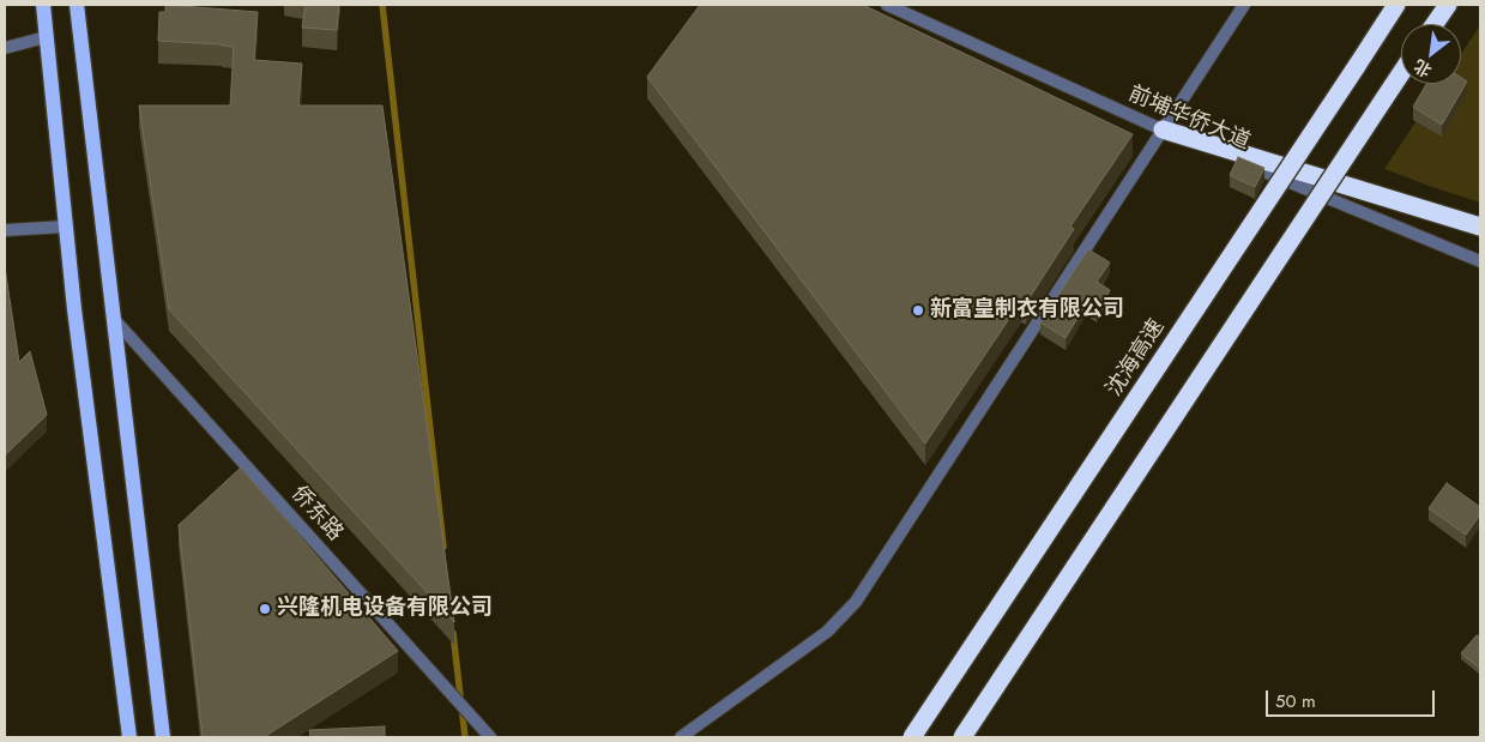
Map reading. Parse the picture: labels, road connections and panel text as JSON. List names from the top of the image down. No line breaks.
{"streets":{"highway":["沈海高速"],"street":["前埔华侨大道","侨东路"]},"places":["新富皇制衣有限公司","兴隆机电设备有限公司"],"scale_bar":"50 m","north":"bottom left"}
